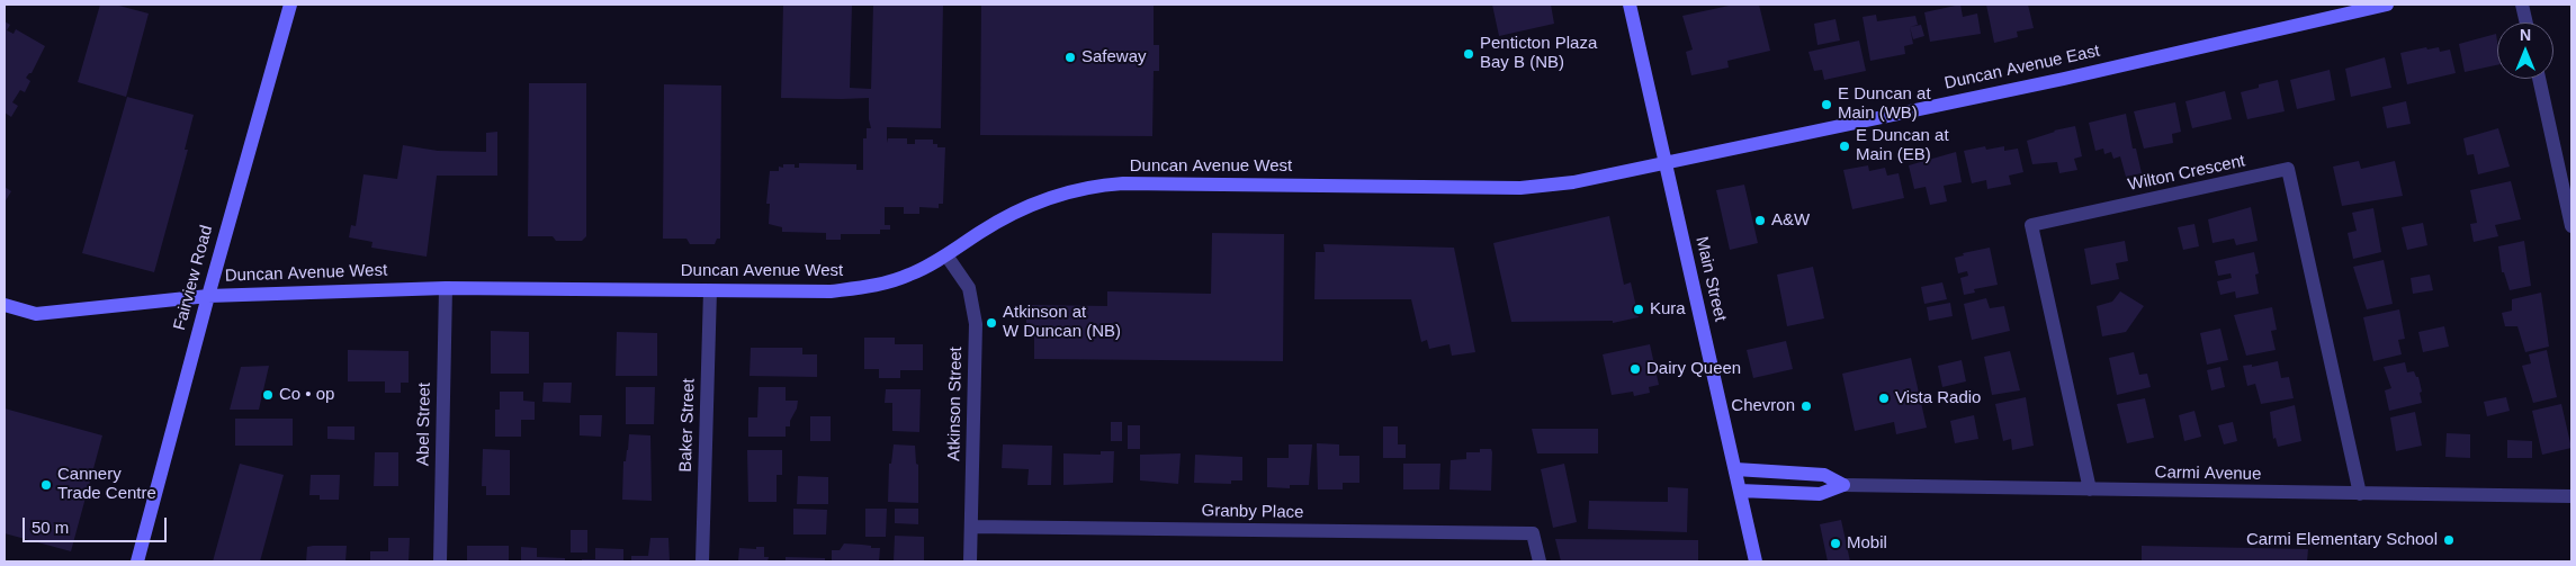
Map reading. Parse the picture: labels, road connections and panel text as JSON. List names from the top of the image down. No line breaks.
{"streets":{"street":["Duncan Avenue East","Duncan Avenue West","Wilton Crescent","Fairview Road","Main Street","Atkinson Street","Abel Street","Baker Street","Carmi Avenue","Granby Place"]},"crossings":[["Duncan Avenue East","Duncan Avenue West"],["Duncan Avenue East","Main Street"],["Duncan Avenue West","Fairview Road"],["Duncan Avenue West","Main Street"],["Duncan Avenue West","Atkinson Street"],["Duncan Avenue West","Abel Street"],["Duncan Avenue West","Baker Street"],["Wilton Crescent","Carmi Avenue"],["Atkinson Street","Granby Place"]],"places":["Penticton Plaza Bay B (NB)","Safeway","E Duncan at Main (WB)","E Duncan at Main (EB)","A&W","Kura","Atkinson at W Duncan (NB)","Dairy Queen","Co • op","Vista Radio","Chevron","Cannery Trade Centre","Carmi Elementary School","Mobil"],"scale_bar":"50 m","north":"top"}
